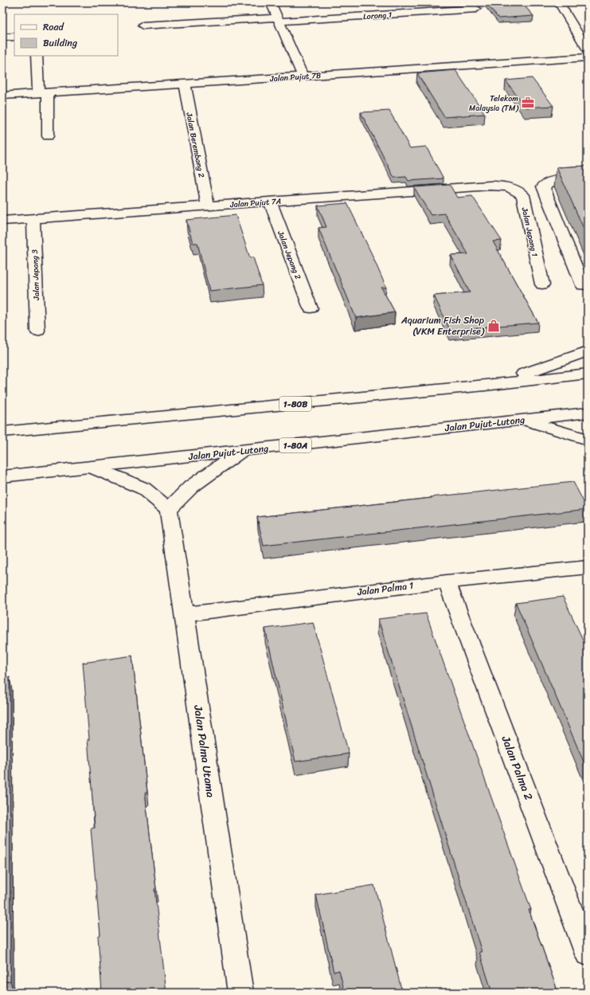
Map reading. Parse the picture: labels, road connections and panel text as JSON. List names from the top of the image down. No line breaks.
{"streets":{"main road":["Lorong 1","Jalan Pujut 7B","Jalan Berembang 2","Jalan Pujut 7A","Jalan Jepang 1","Jalan Jepang 2","Jalan Jepang 3","1-80B","Jalan Pujut-Lutong","1-80A","Jalan Palma 1","Jalan Palma Utama","Jalan Palma 2"]},"crossings":[["Jalan Pujut 7B","Jalan Berembang 2"],["Jalan Berembang 2","Jalan Pujut 7A"],["Jalan Pujut 7A","Jalan Jepang 1"],["Jalan Pujut 7A","Jalan Jepang 2"],["Jalan Pujut 7A","Jalan Jepang 3"],["Jalan Palma 1","Jalan Palma Utama"],["Jalan Palma 1","Jalan Palma 2"]],"places":{"office":["Telekom Malaysia (TM)"],"shop":["Aquarium Fish Shop (VKM Enterprise)"]},"legend":["Road","Building"]}
